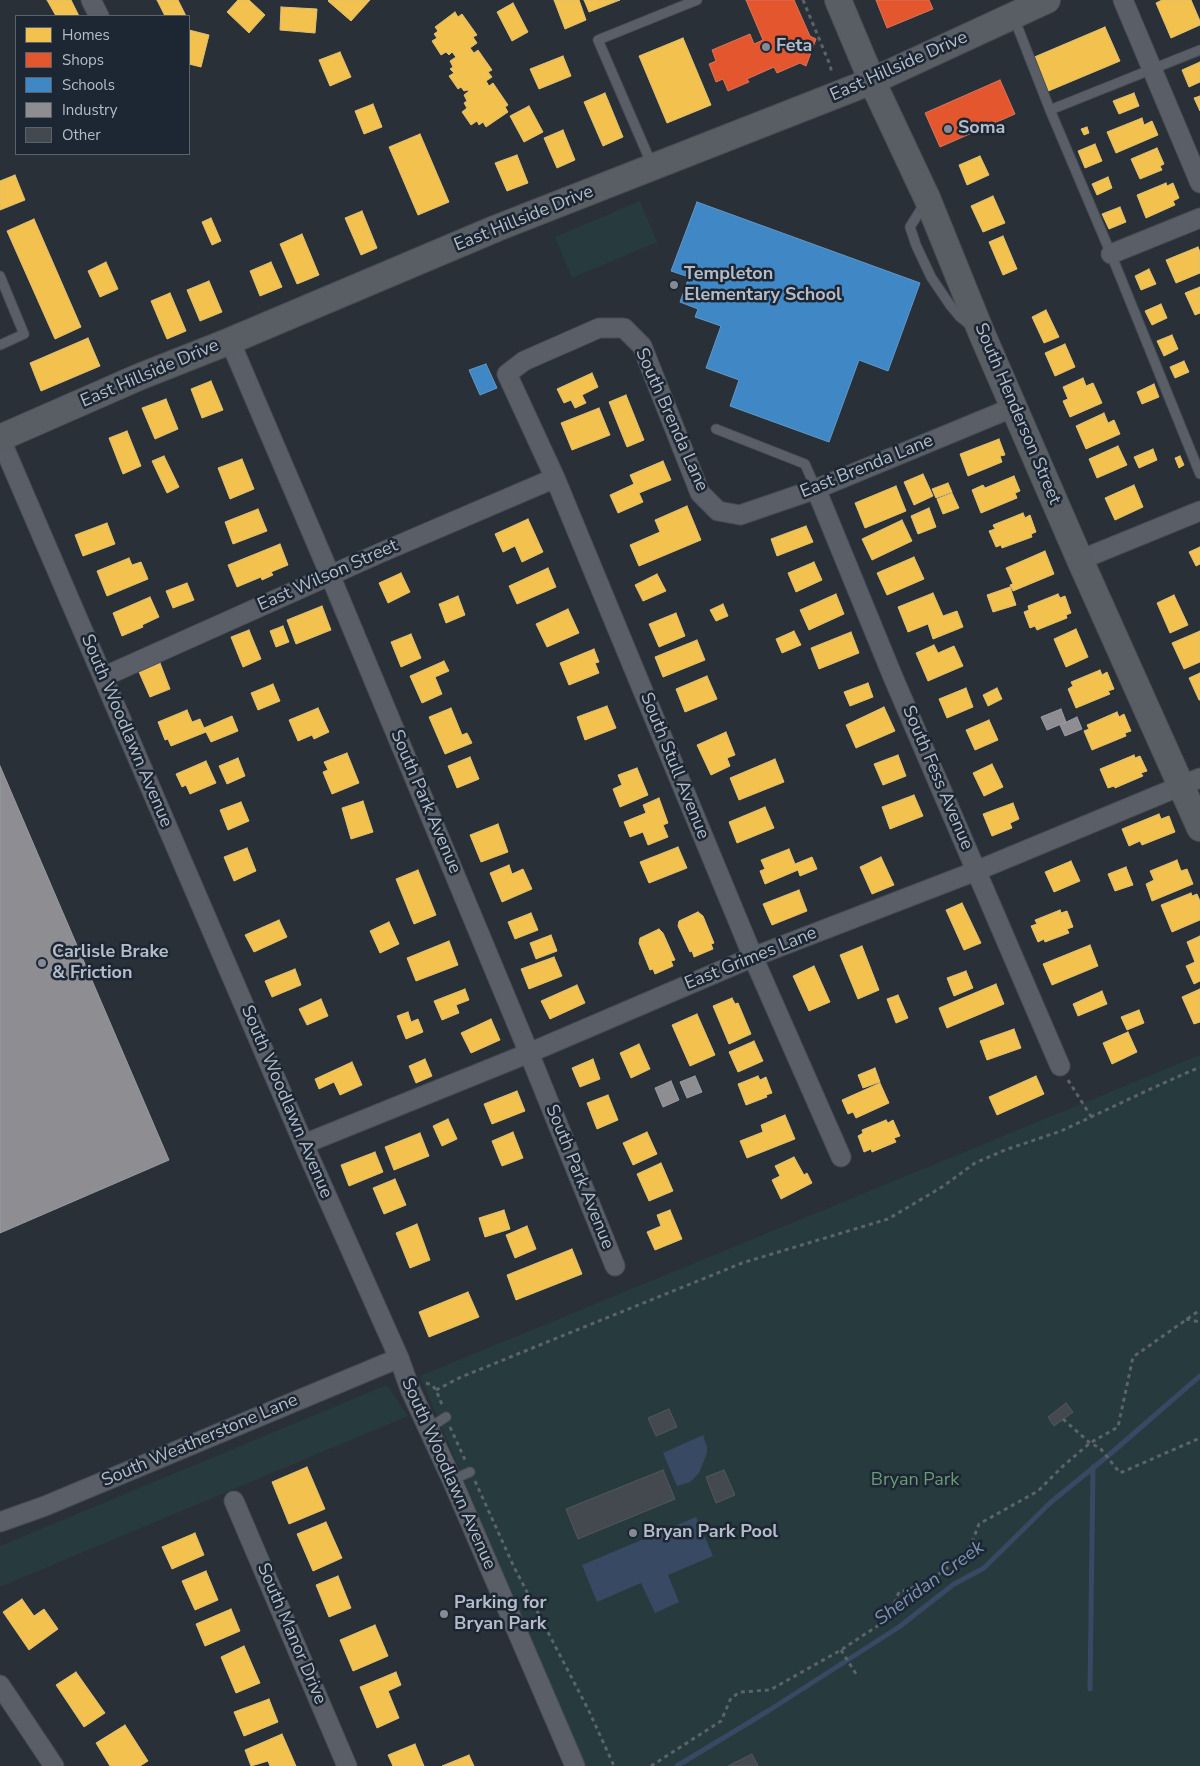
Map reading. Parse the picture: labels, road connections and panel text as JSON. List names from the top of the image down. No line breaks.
{"streets":{"main road":["East Hillside Drive","South Henderson Street"],"street":["South Brenda Lane","East Brenda Lane","East Wilson Street","South Woodlawn Avenue","South Stull Avenue","South Fess Avenue","South Park Avenue","East Grimes Lane","South Weatherstone Lane","South Manor Drive"]},"crossings":[["East Hillside Drive","South Henderson Street"],["East Hillside Drive","South Woodlawn Avenue"],["East Hillside Drive","South Park Avenue"],["South Henderson Street","East Brenda Lane"],["South Henderson Street","East Grimes Lane"],["South Brenda Lane","East Brenda Lane"],["South Brenda Lane","South Stull Avenue"],["East Brenda Lane","South Fess Avenue"],["East Wilson Street","South Woodlawn Avenue"],["East Wilson Street","South Stull Avenue"],["East Wilson Street","South Park Avenue"],["South Woodlawn Avenue","East Grimes Lane"],["South Woodlawn Avenue","South Weatherstone Lane"],["South Stull Avenue","East Grimes Lane"],["South Fess Avenue","East Grimes Lane"],["South Park Avenue","East Grimes Lane"]],"water":["Sheridan Creek"],"parks":["Bryan Park"],"places":["Feta","Soma","Templeton Elementary School","Carlisle Brake & Friction","Bryan Park Pool","Parking for Bryan Park"],"legend":["Homes","Shops","Schools","Industry","Other"]}
